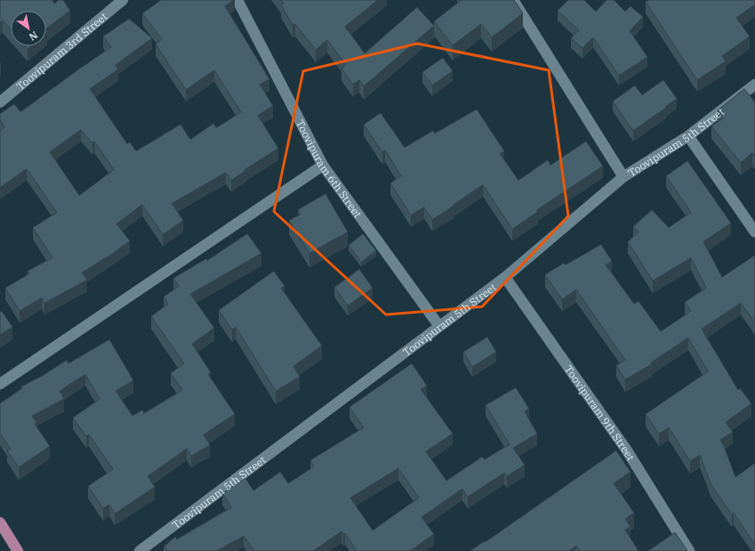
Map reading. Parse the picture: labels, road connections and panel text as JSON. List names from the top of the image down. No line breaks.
{"streets":{"street":["Toovipuram 3rd Street","Toovipuram 5th Street","Toovipuram 6th Street","Toovipuram 9th Street"]},"crossings":[["Toovipuram 5th Street","Toovipuram 6th Street"],["Toovipuram 5th Street","Toovipuram 9th Street"]],"north":"bottom right"}
